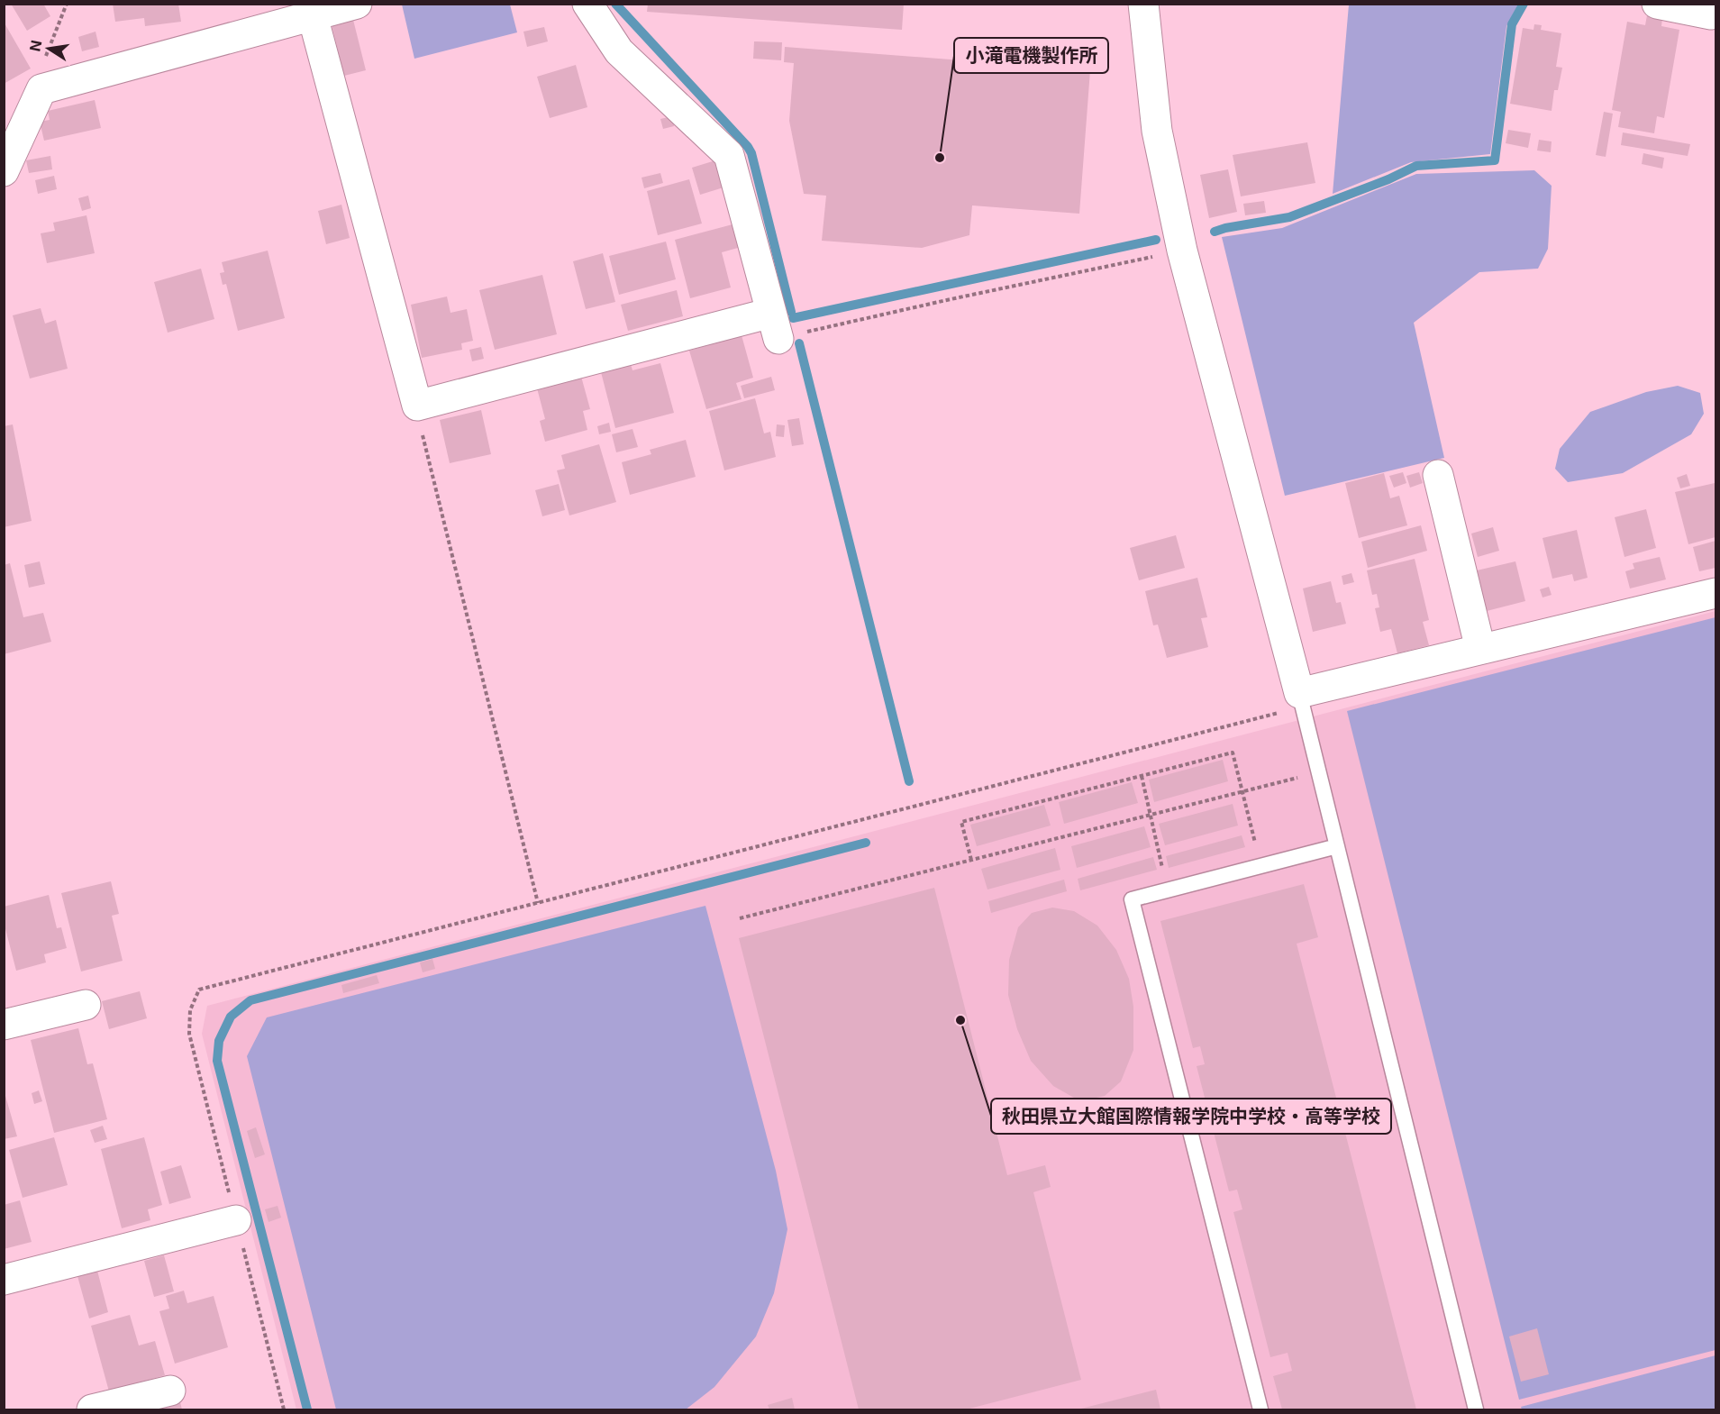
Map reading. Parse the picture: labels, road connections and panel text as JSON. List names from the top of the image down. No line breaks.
{"places":["小滝電機製作所","秋田県立大館国際情報学院中学校・高等学校"],"north":"left"}
